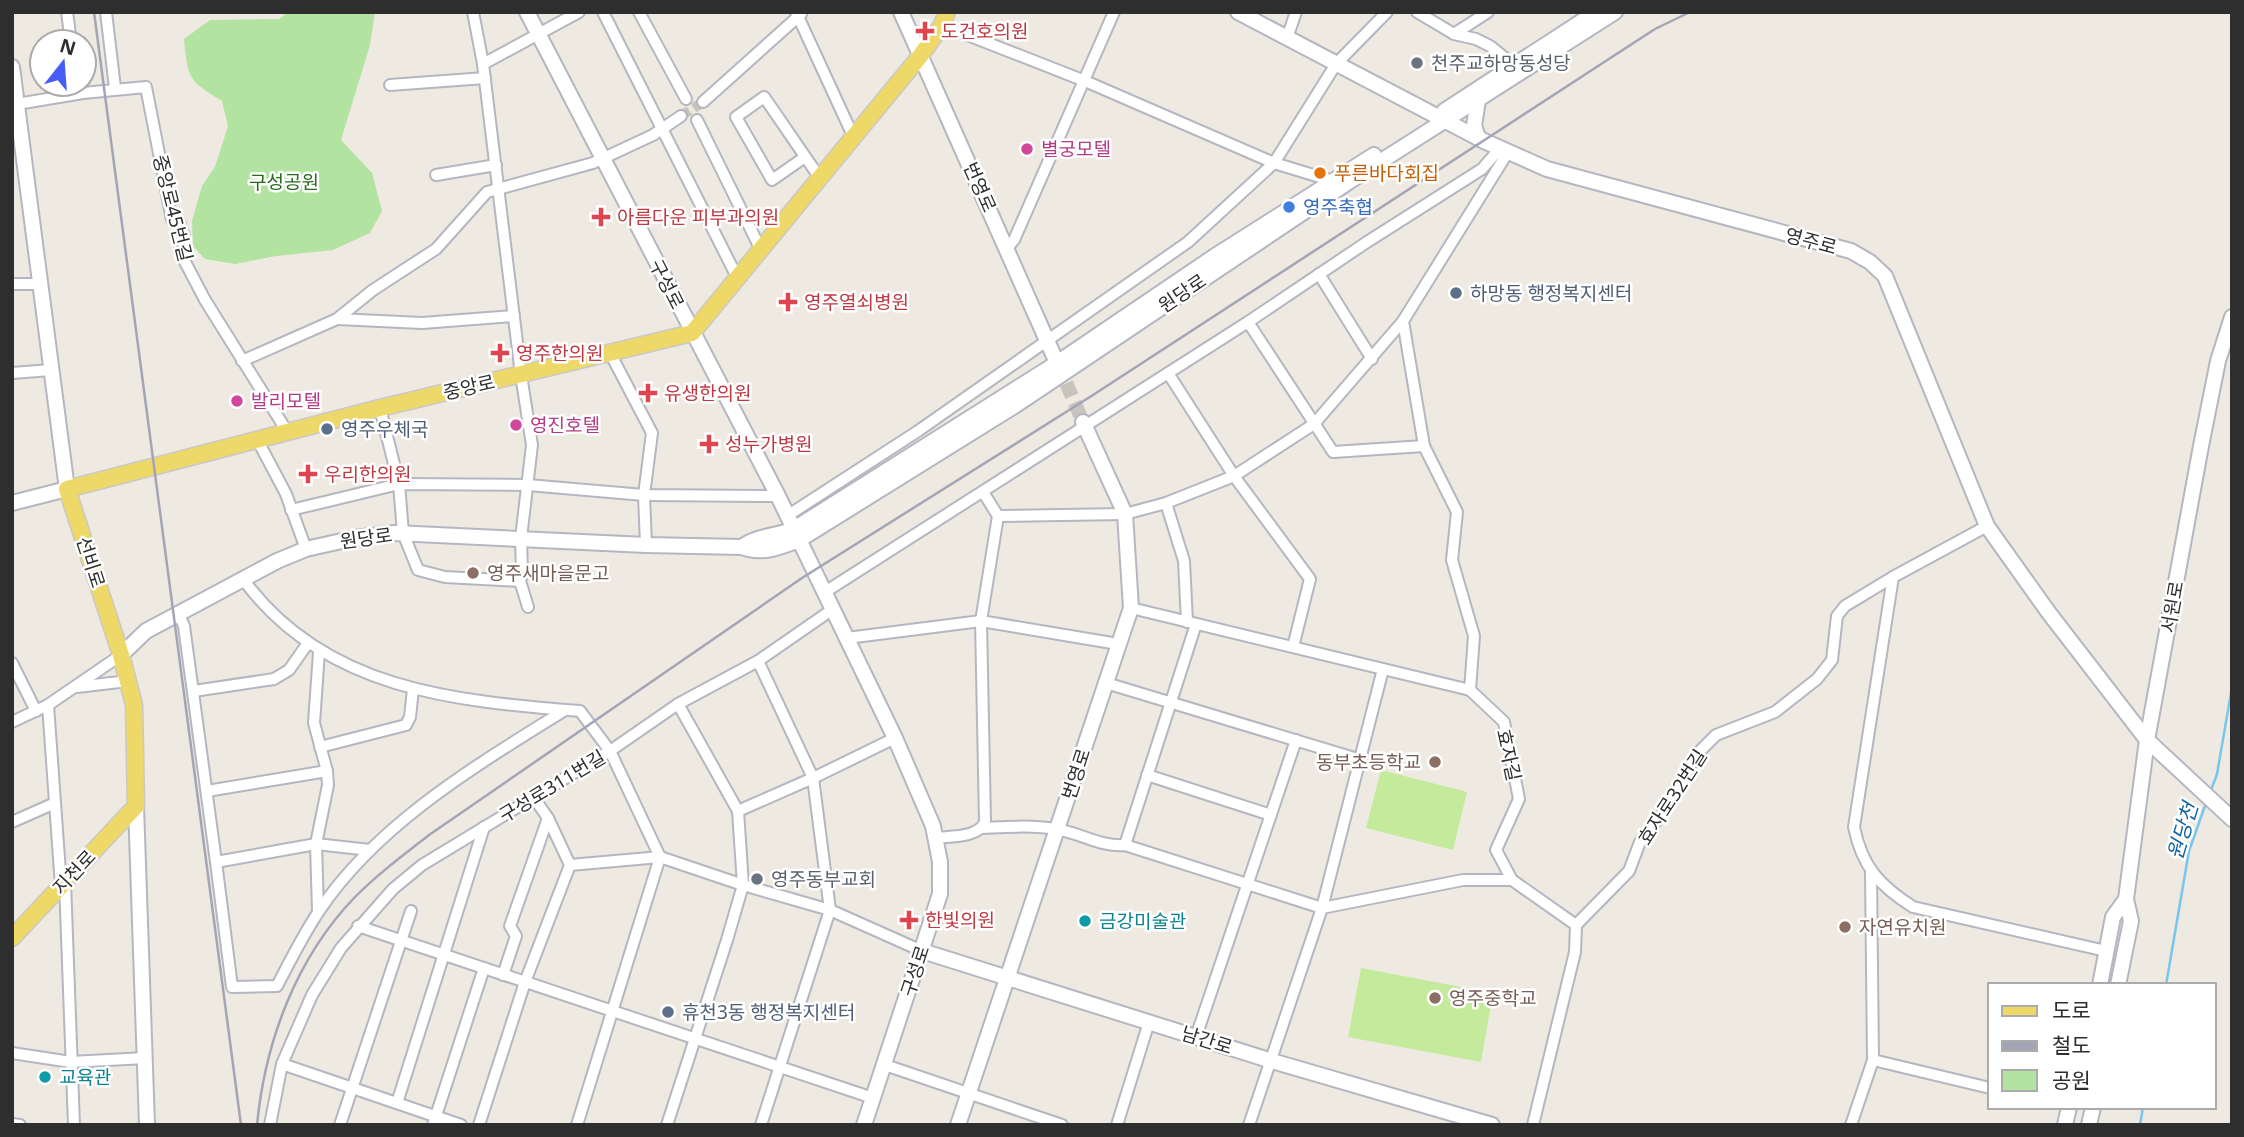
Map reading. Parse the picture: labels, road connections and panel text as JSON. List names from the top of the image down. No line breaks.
{"streets":{"main road":["번영로","영주로","구성로","원당로","중앙로","선비로","서원로","지천로","남간로"],"street":["중앙로45번길","효자길","구성로311번길","효자로32번길"]},"crossings":[["번영로","원당로"],["번영로","남간로"],["중앙로45번길","중앙로"],["중앙로45번길","선비로"],["영주로","원당로"],["영주로","서원로"],["영주로","효자로32번길"],["구성로","원당로"],["구성로","중앙로"],["구성로","구성로311번길"],["구성로","남간로"],["원당로","선비로"],["중앙로","선비로"],["선비로","지천로"],["효자길","효자로32번길"]],"water":["원당천"],"parks":["구성공원"],"places":{"health":["도건호의원","아름다운 피부과의원","영주열쇠병원","영주한의원","유생한의원","성누가병원","우리한의원","한빛의원"],"other":["천주교하망동성당","별궁모텔","푸른바다회집","영주축협","하망동 행정복지센터","발리모텔","영진호텔","영주우체국","영주새마을문고","동부초등학교","영주동부교회","금강미술관","자연유치원","영주중학교","휴천3동 행정복지센터","교육관"]},"legend":["도로","철도","공원"],"north":"top"}
